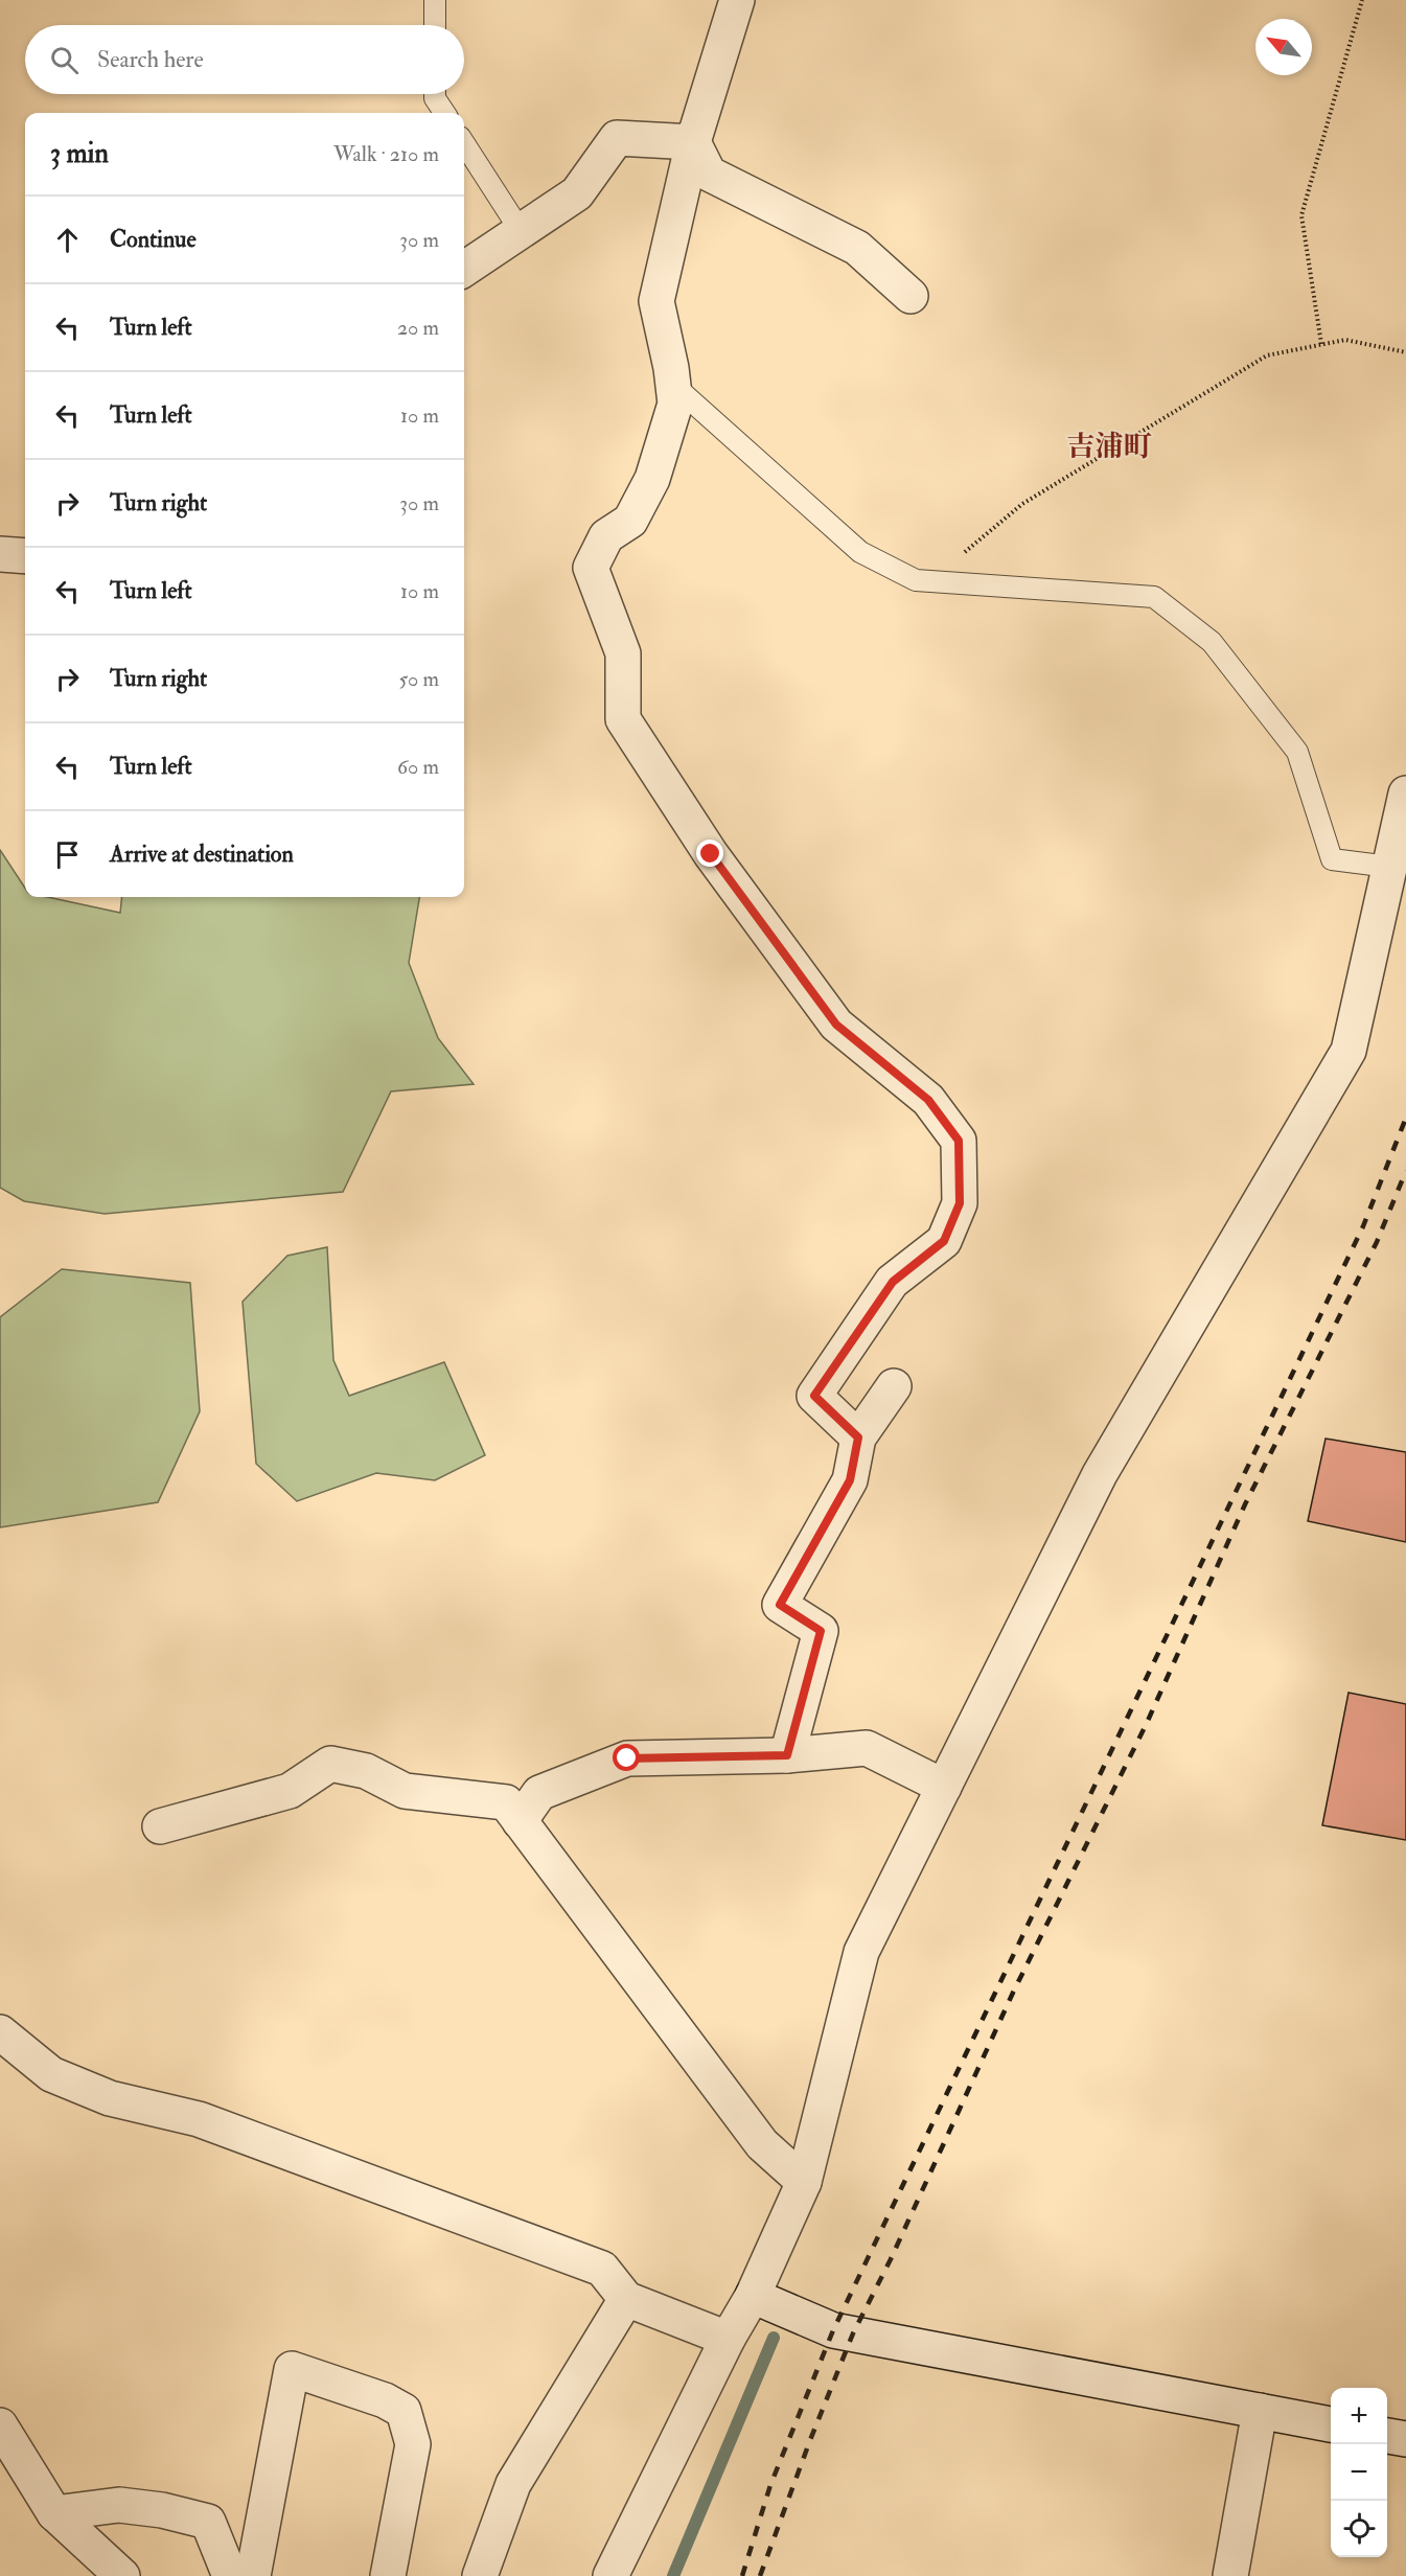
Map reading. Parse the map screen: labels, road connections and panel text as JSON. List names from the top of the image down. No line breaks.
{"districts":["吉浦町"],"north":"top left","page":{"search":"Search here","heading":["3 min","Walk · 210 m"],"list":[["Continue","30 m"],["Turn left","20 m"],["Turn left","10 m"],["Turn right","30 m"],["Turn left","10 m"],["Turn right","50 m"],["Turn left","60 m"],"Arrive at destination"],"map_buttons":["+","−"]}}
